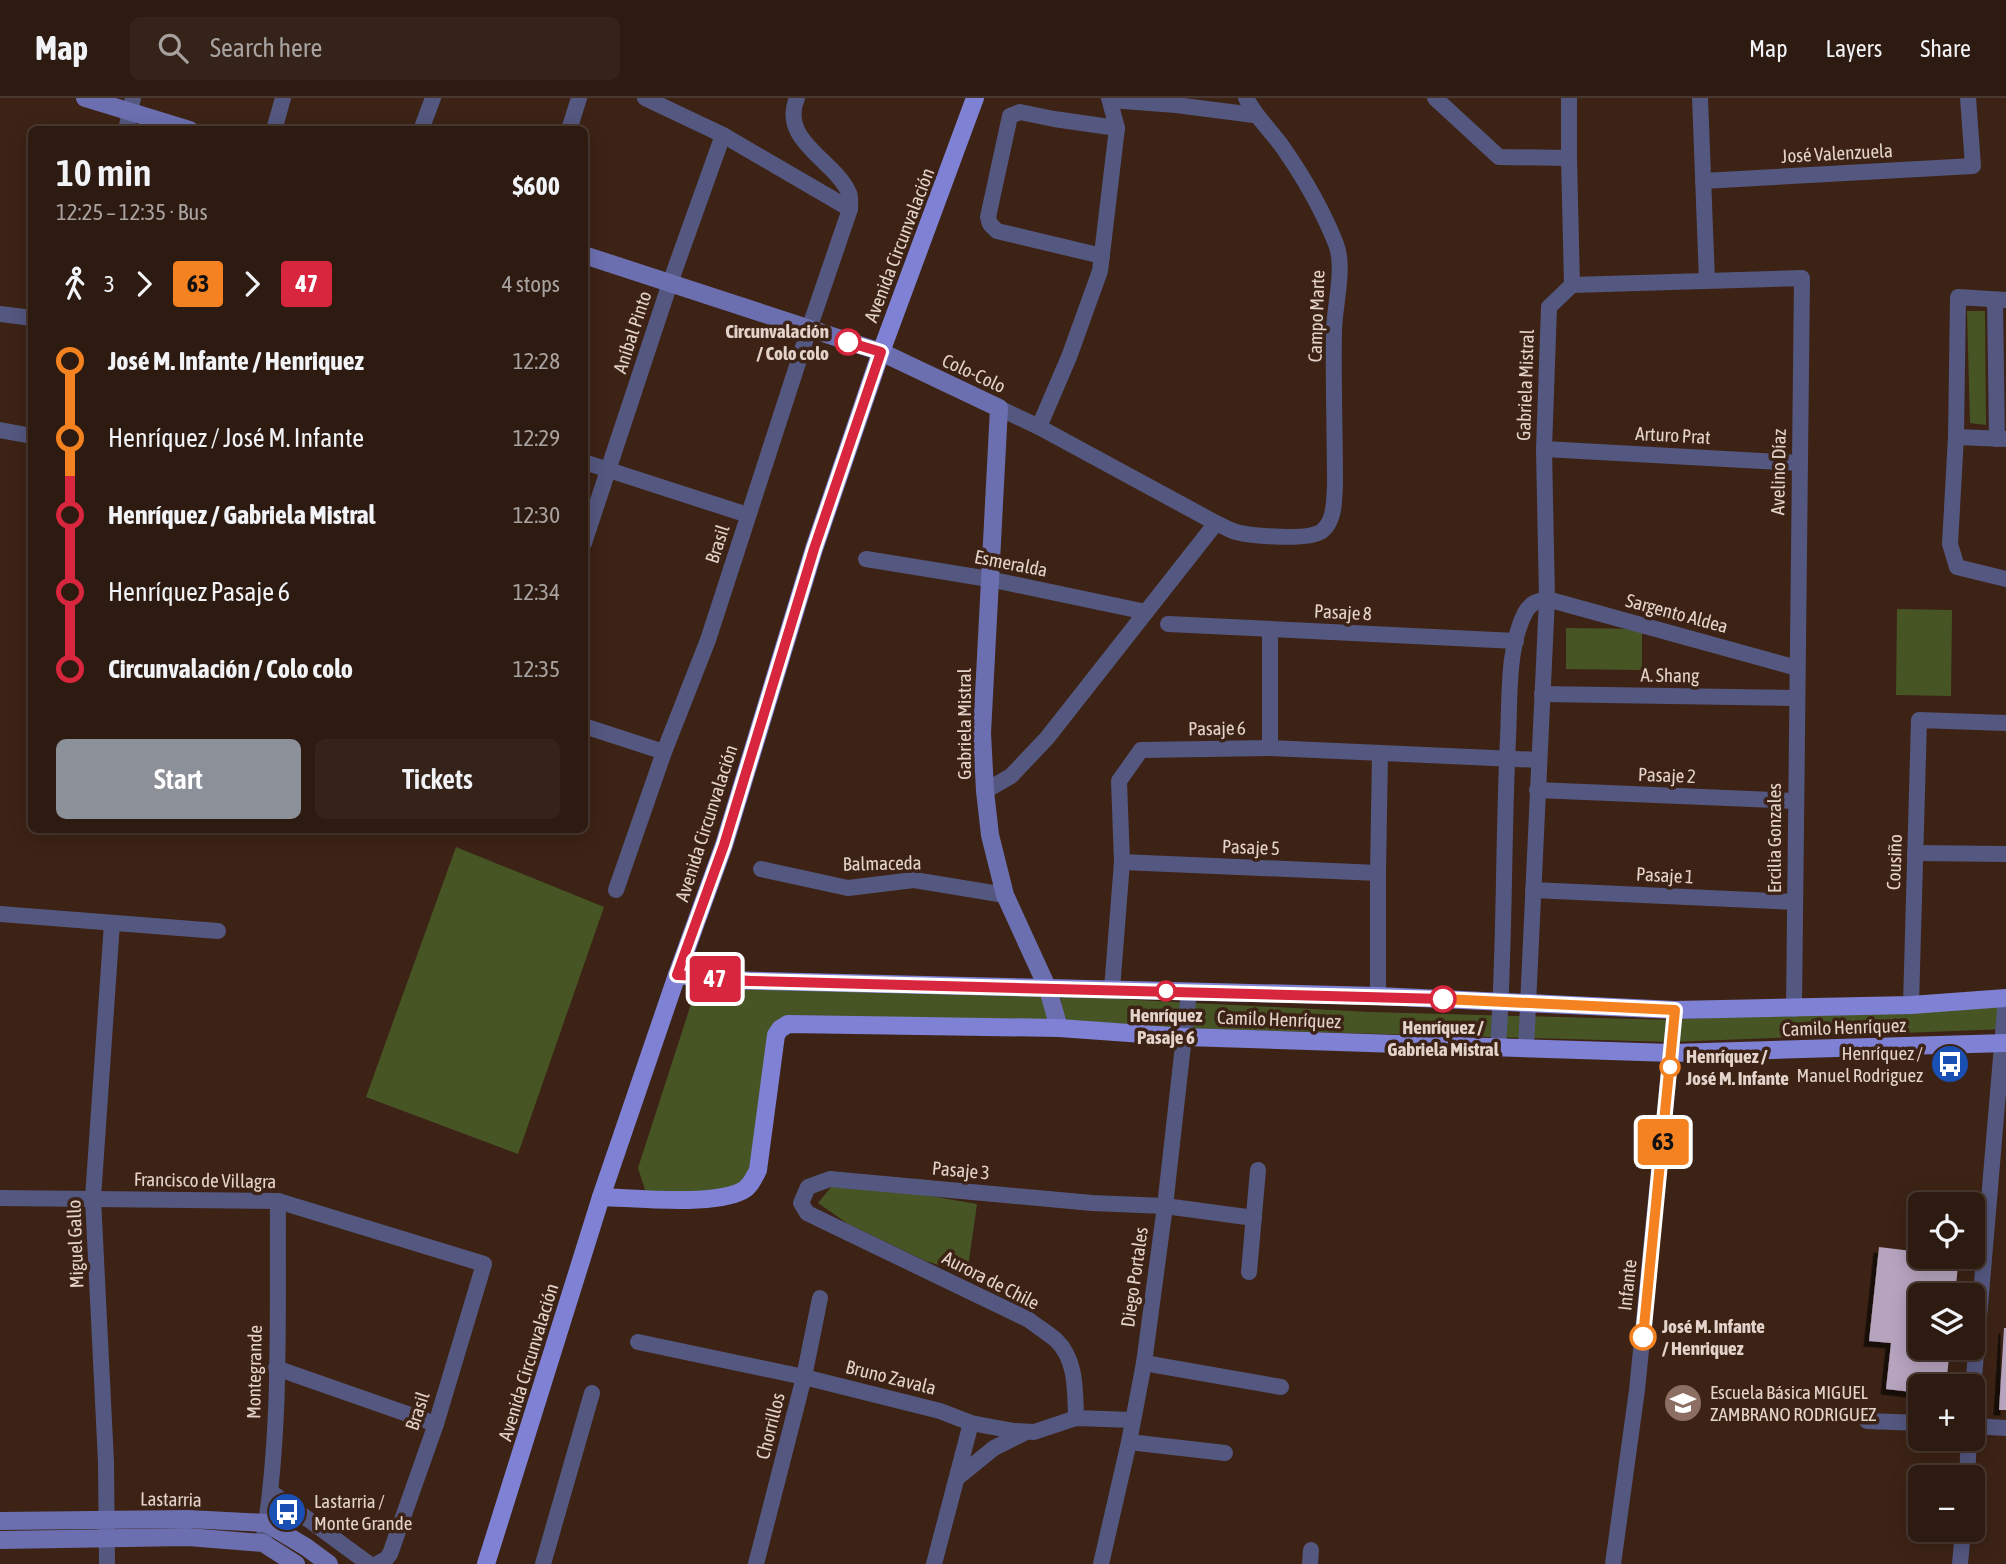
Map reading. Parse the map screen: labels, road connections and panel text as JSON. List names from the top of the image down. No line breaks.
{"streets":{"main road":["Avenida Circunvalación","Camilo Henríquez"],"street":["José Valenzuela","Campo Marte","Aníbal Pinto","Colo-Colo","Gabriela Mistral","Arturo Prat","Avelino Díaz","Brasil","Esmeralda","Pasaje 8","Sargento Aldea","A. Shang","Pasaje 6","Pasaje 2","Ercilia Gonzales","Pasaje 5","Cousiño","Balmaceda","Pasaje 1","Pasaje 3","Francisco de Villagra","Miguel Gallo","Diego Portales","Aurora de Chile","Infante","Montegrande","Bruno Zavala","Chorrillos","Lastarria"]},"crossings":[["Avenida Circunvalación","Colo-Colo"],["Avenida Circunvalación","Camilo Henríquez"],["Campo Marte","Colo-Colo"],["Aníbal Pinto","Colo-Colo"],["Colo-Colo","Gabriela Mistral"],["Colo-Colo","Brasil"],["Gabriela Mistral","Arturo Prat"],["Gabriela Mistral","Esmeralda"],["Gabriela Mistral","Sargento Aldea"],["Gabriela Mistral","A. Shang"],["Gabriela Mistral","Pasaje 6"],["Gabriela Mistral","Pasaje 2"],["Gabriela Mistral","Balmaceda"],["Gabriela Mistral","Pasaje 1"],["Gabriela Mistral","Camilo Henríquez"],["Arturo Prat","Avelino Díaz"],["Avelino Díaz","Sargento Aldea"],["Avelino Díaz","Ercilia Gonzales"],["Brasil","Francisco de Villagra"],["Sargento Aldea","Ercilia Gonzales"],["A. Shang","Ercilia Gonzales"],["Pasaje 6","Pasaje 5"],["Pasaje 6","Camilo Henríquez"],["Pasaje 2","Ercilia Gonzales"],["Ercilia Gonzales","Pasaje 1"],["Ercilia Gonzales","Camilo Henríquez"],["Cousiño","Camilo Henríquez"],["Camilo Henríquez","Diego Portales"],["Camilo Henríquez","Infante"],["Pasaje 3","Diego Portales"],["Pasaje 3","Aurora de Chile"],["Francisco de Villagra","Miguel Gallo"],["Francisco de Villagra","Montegrande"],["Miguel Gallo","Lastarria"],["Diego Portales","Bruno Zavala"],["Aurora de Chile","Bruno Zavala"],["Montegrande","Lastarria"],["Bruno Zavala","Chorrillos"]],"places":{"other":["Circunvalación / Colo colo","Henríquez Pasaje 6","Henríquez / Gabriela Mistral","Henríquez / José M. Infante","José M. Infante / Henriquez"],"bus stop":["Henríquez / Manuel Rodriguez","Lastarria / Monte Grande"],"school or university":["Escuela Básica MIGUEL ZAMBRANO RODRIGUEZ"]},"lines":["bus line 47","bus line 63"],"page":{"header":"Map","search":"Search here","nav":["Map","Layers","Share"],"on_map":["63","47"],"heading":["10 min","12:25 – 12:35 · Bus","$600"],"legs":["3","63","47","4 stops"],"list":[{"name":"José M. Infante / Henriquez","value":"12:28"},{"name":"Henríquez / José M. Infante","value":"12:29"},{"name":"Henríquez / Gabriela Mistral","value":"12:30"},{"name":"Henríquez Pasaje 6","value":"12:34"},{"name":"Circunvalación / Colo colo","value":"12:35"}],"buttons":["Start","Tickets"],"map_buttons":["+","−"]}}
